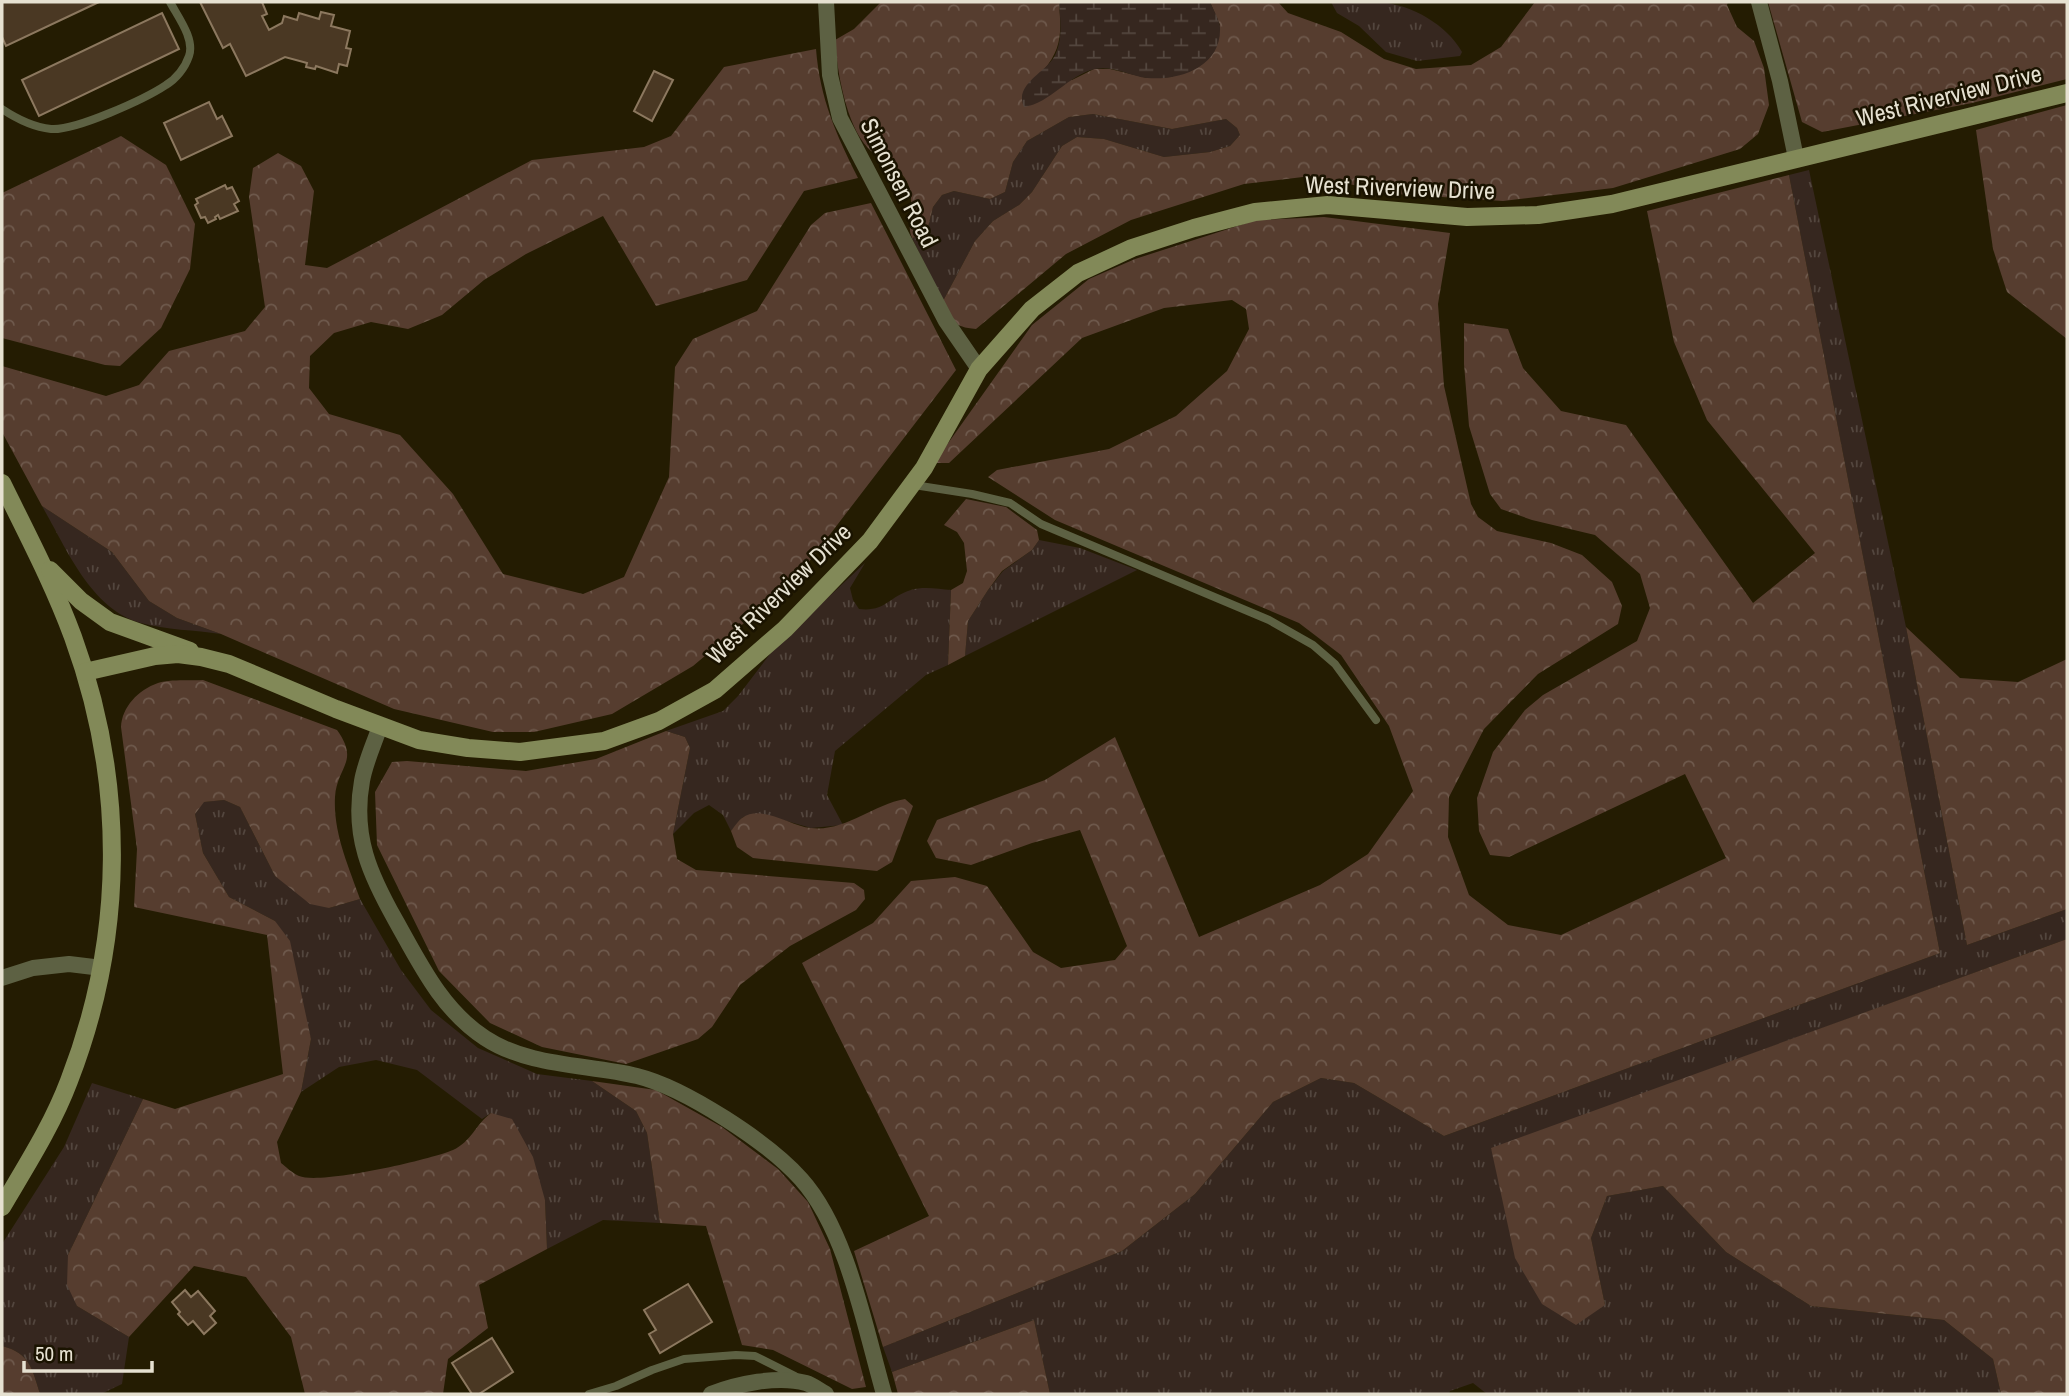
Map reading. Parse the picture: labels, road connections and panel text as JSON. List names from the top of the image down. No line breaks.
{"streets":{"street":["West Riverview Drive","Simonsen Road"]},"crossings":[["West Riverview Drive","Simonsen Road"]],"scale_bar":"50 m"}
